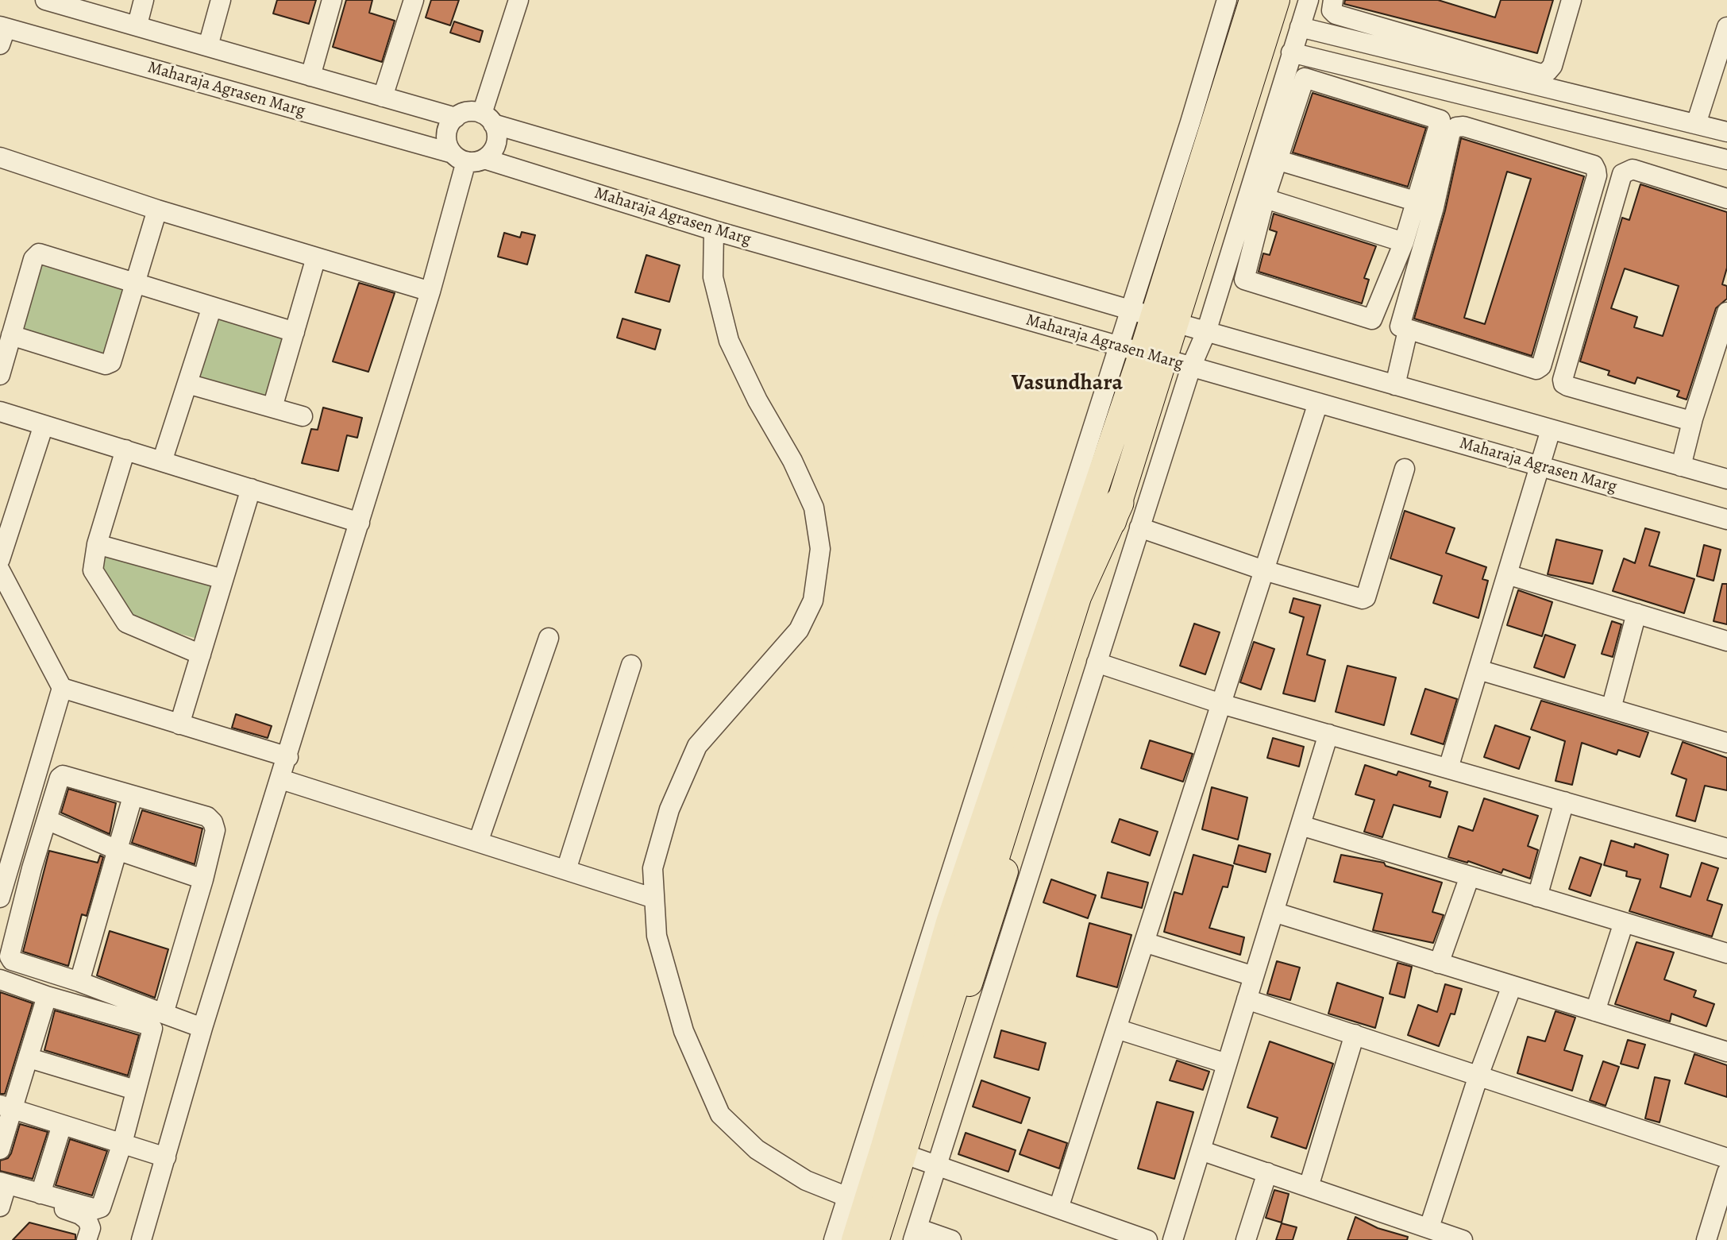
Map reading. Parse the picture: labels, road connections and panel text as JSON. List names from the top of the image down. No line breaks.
{"streets":{"street":["Maharaja Agrasen Marg"]},"districts":["Vasundhara"]}
